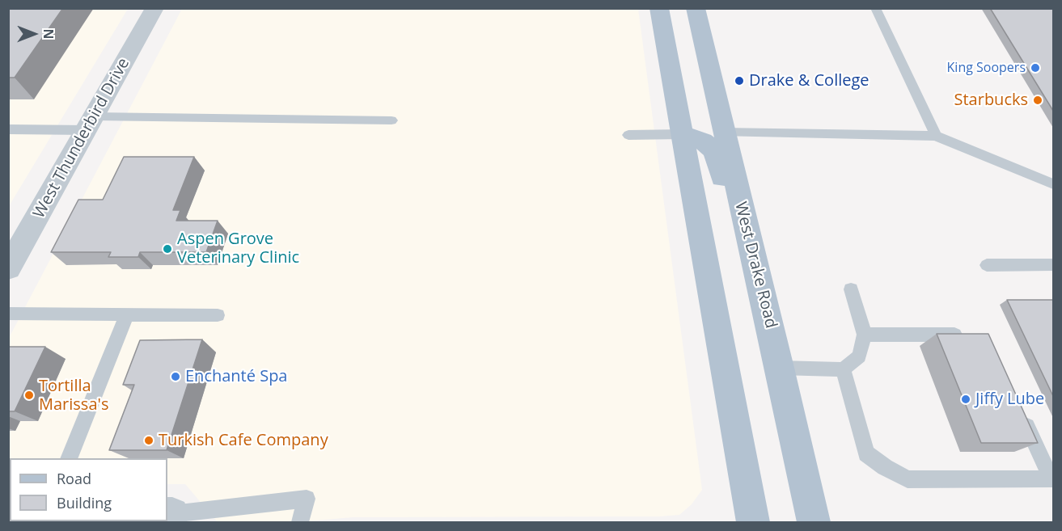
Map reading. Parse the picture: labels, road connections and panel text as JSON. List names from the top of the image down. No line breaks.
{"streets":{"main road":["West Drake Road"],"street":["West Thunderbird Drive"]},"places":["King Soopers","Drake & College","Starbucks","Aspen Grove Veterinary Clinic","Enchanté Spa","Tortilla Marissa's","Jiffy Lube","Turkish Cafe Company"],"legend":["Road","Building"],"north":"right"}
